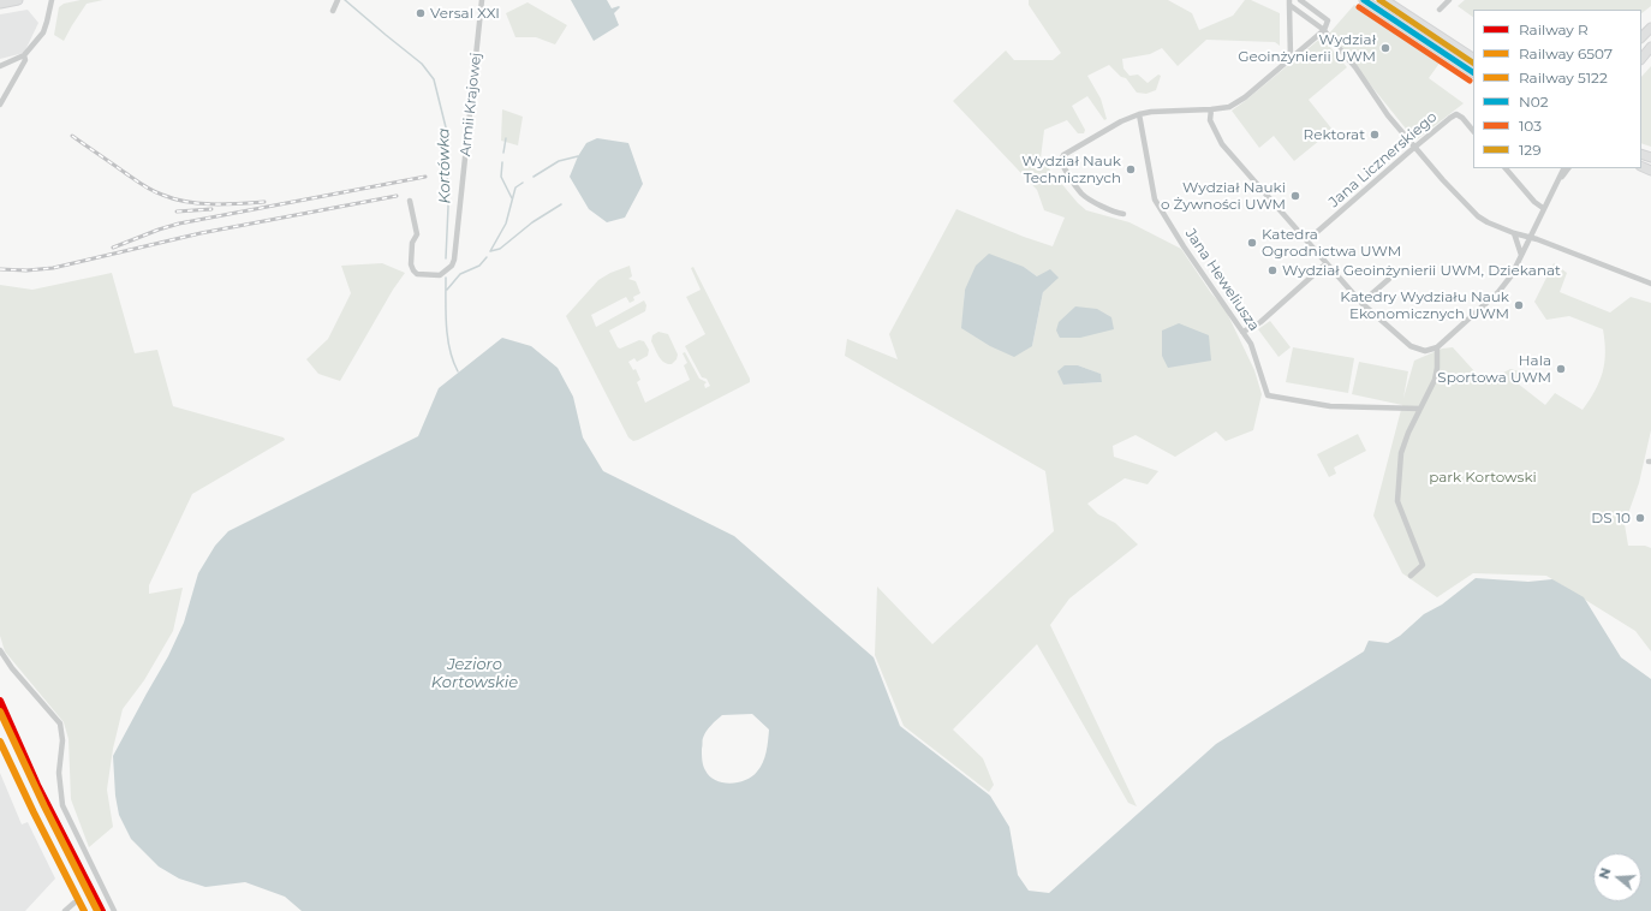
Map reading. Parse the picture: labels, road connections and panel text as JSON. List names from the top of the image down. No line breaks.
{"streets":{"street":["Armii Krajowej","Jana Licznerskiego","Jana Heweliusza"]},"water":["Kortówka","Jezioro Kortowskie"],"parks":["park Kortowski"],"places":["Versal XXI","Wydział Geoinżynierii UWM","Rektorat","Wydział Nauk Technicznych","Wydział Nauki o Żywności UWM","Katedra Ogrodnictwa UWM","Wydział Geoinżynierii UWM, Dziekanat","Katedry Wydziału Nauk Ekonomicznych UWM","Hala Sportowa UWM","DS 10"],"lines":["transit line N02","transit line 129","transit line 103","rail line R","rail line 6507","rail line 5122"],"legend":["Railway R","Railway 6507","Railway 5122","N02","103","129"],"north":"left"}
